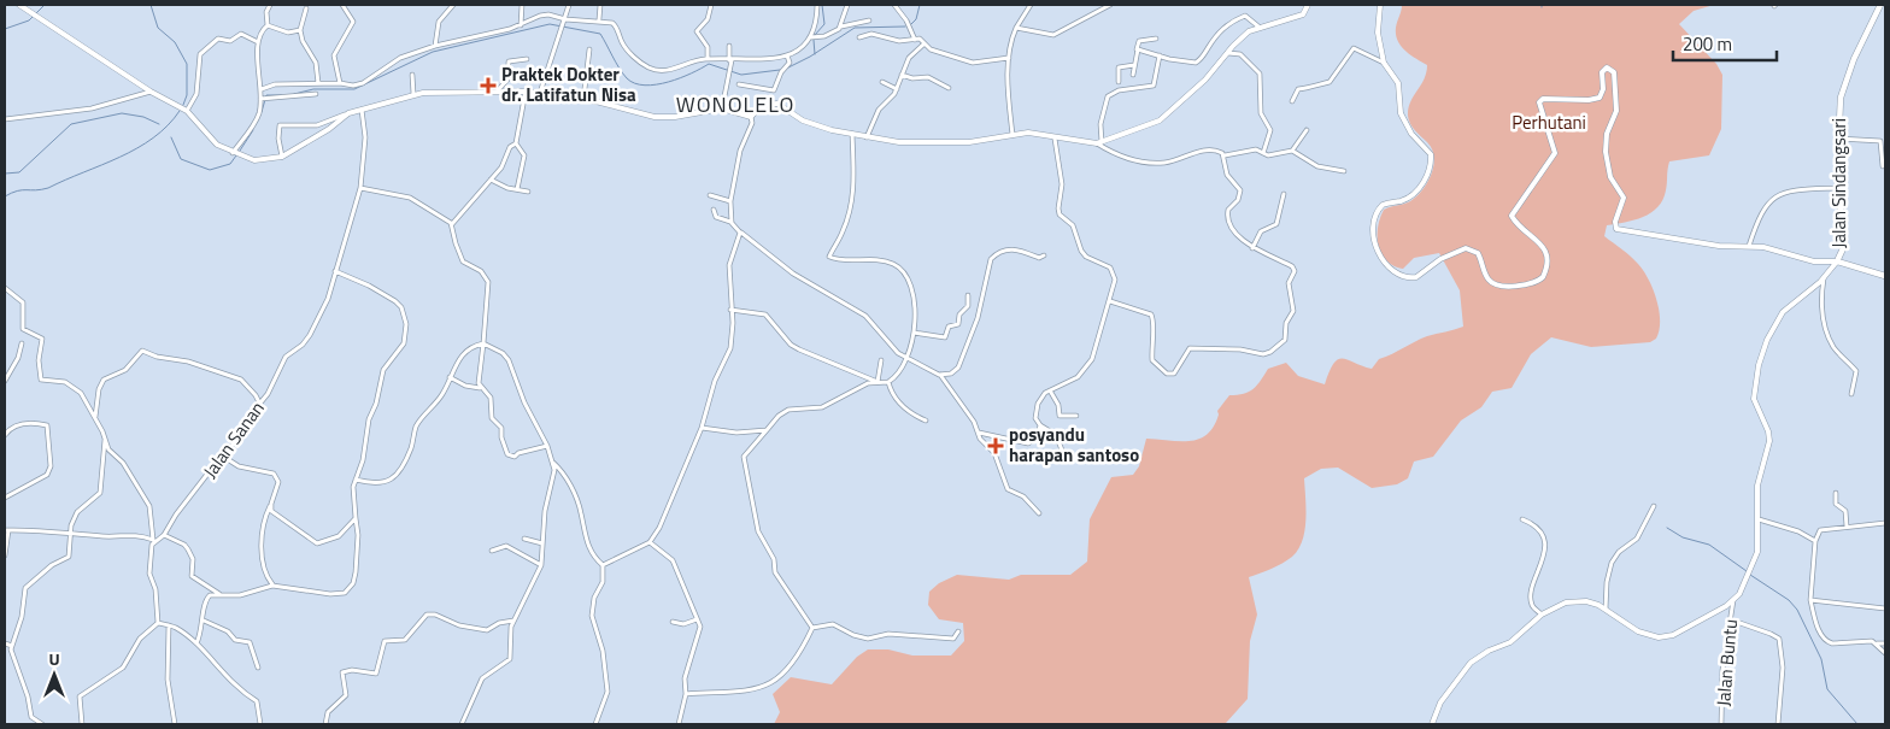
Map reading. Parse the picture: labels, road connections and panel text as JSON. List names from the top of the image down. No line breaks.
{"streets":{"main road":["Jalan Sindangsari"],"street":["Jalan Sanan","Jalan Buntu"]},"districts":["WONOLELO"],"parks":["Perhutani"],"places":{"health":["Praktek Dokter dr. Latifatun Nisa","posyandu harapan santoso"]},"scale_bar":"200 m","north":"top"}
